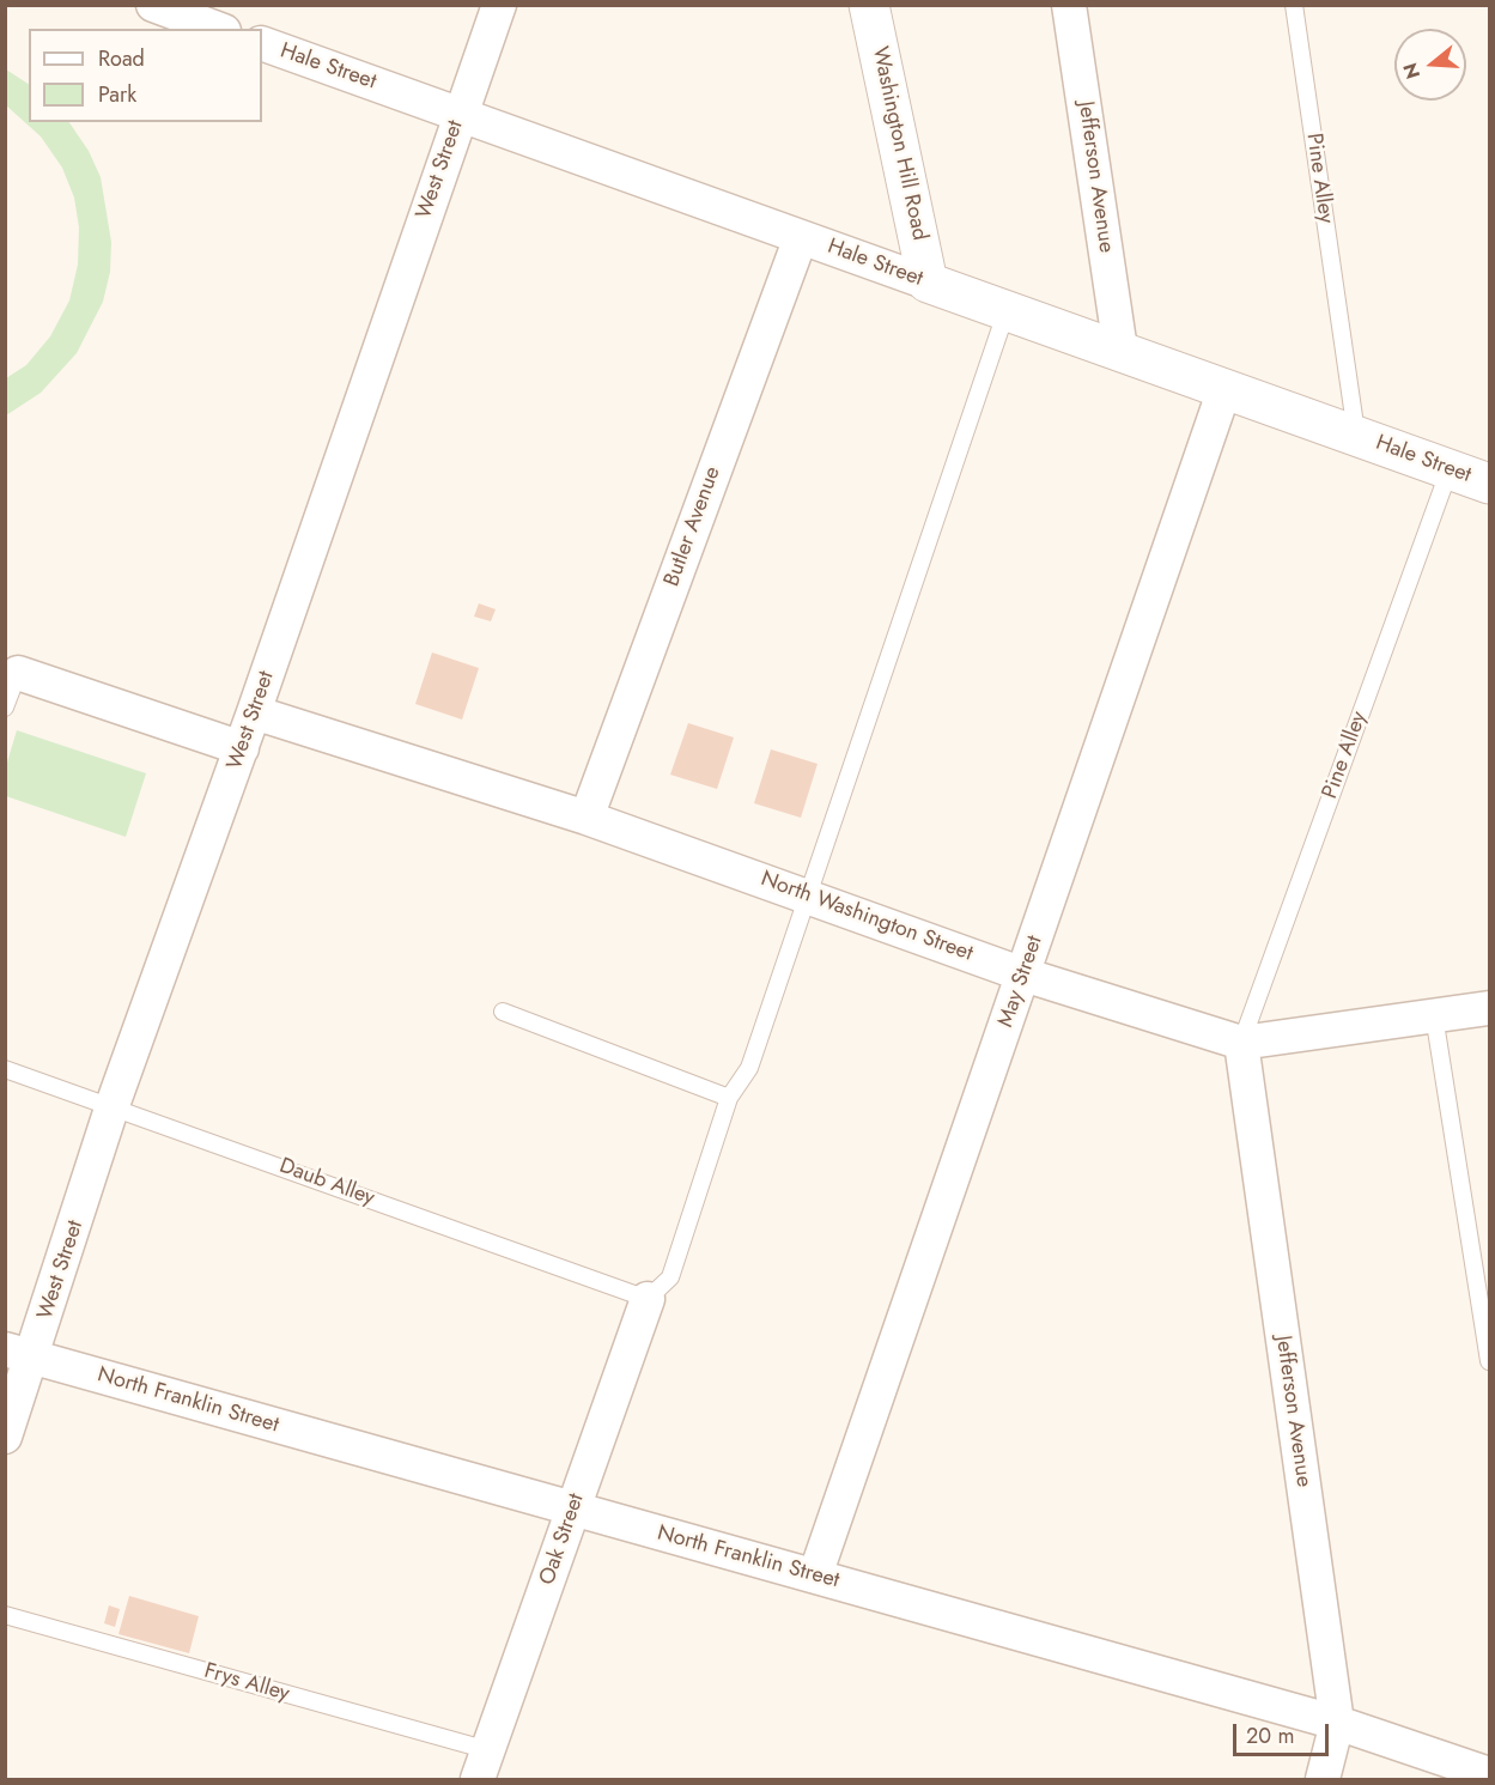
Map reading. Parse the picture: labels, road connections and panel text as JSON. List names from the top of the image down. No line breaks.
{"streets":{"street":["Hale Street","Washington Hill Road","West Street","Jefferson Avenue","Butler Avenue","North Washington Street","May Street","North Franklin Street","Oak Street"],"lane":["Pine Alley","Daub Alley","Frys Alley"]},"crossings":[["Hale Street","Washington Hill Road"],["Hale Street","West Street"],["Hale Street","Jefferson Avenue"],["Hale Street","Pine Alley"],["Hale Street","Butler Avenue"],["Hale Street","May Street"],["West Street","North Washington Street"],["West Street","Daub Alley"],["West Street","North Franklin Street"],["Jefferson Avenue","Pine Alley"],["Jefferson Avenue","North Washington Street"],["Jefferson Avenue","North Franklin Street"],["Pine Alley","North Washington Street"],["Butler Avenue","North Washington Street"],["North Washington Street","May Street"],["May Street","North Franklin Street"],["Daub Alley","Oak Street"],["North Franklin Street","Oak Street"],["Oak Street","Frys Alley"]],"legend":["Road","Park"],"scale_bar":"20 m","north":"left"}
